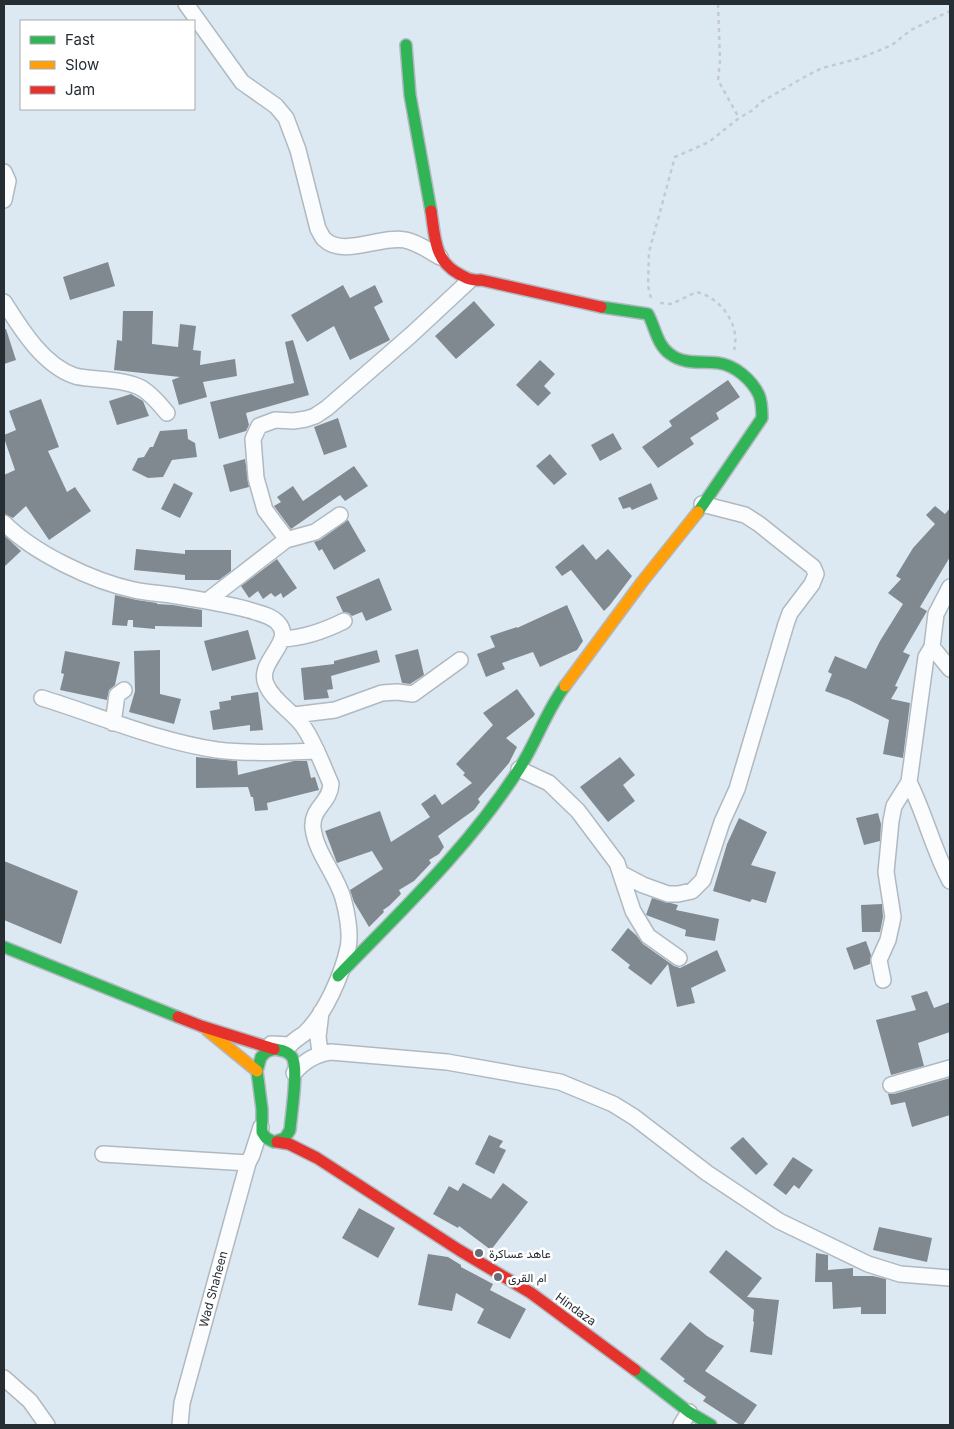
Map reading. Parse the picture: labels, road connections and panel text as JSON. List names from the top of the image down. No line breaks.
{"streets":{"street":["Wad Shaheen","Hindaza"]},"places":["عاهد عساكرة","ام القرى"],"legend":["Fast","Slow","Jam"]}
